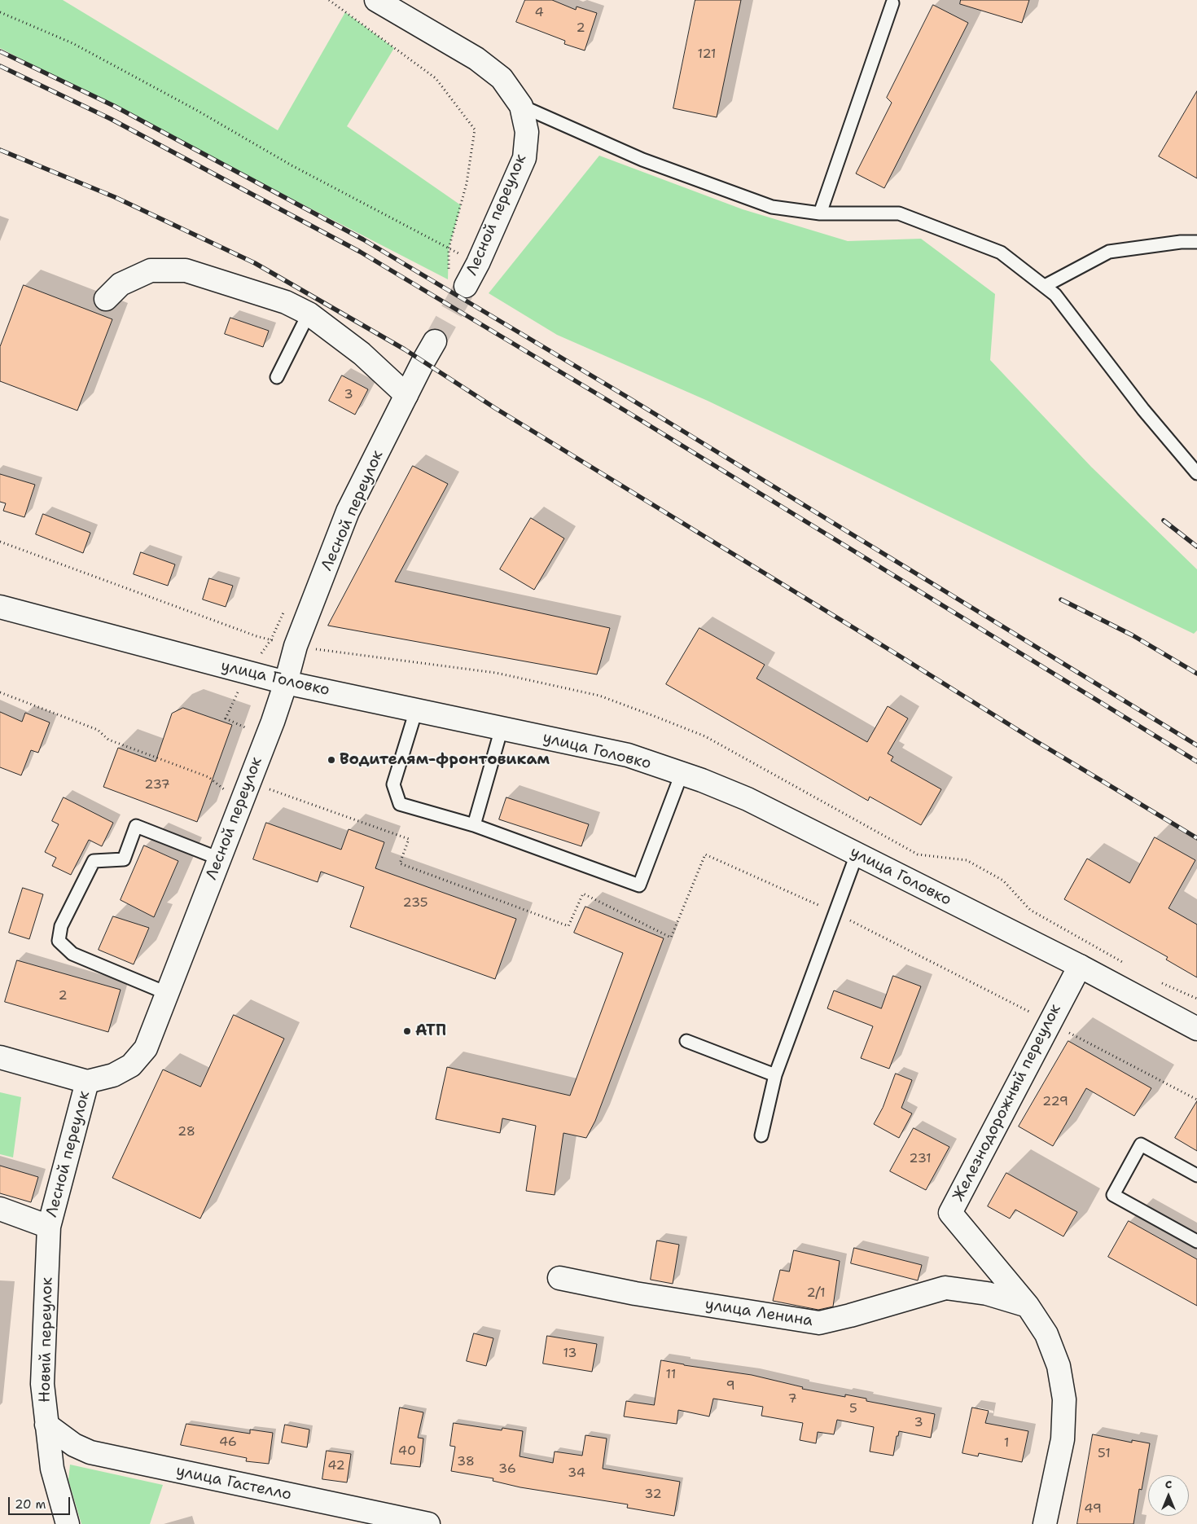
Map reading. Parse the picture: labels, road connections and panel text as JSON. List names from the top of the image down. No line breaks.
{"streets":{"street":["Лесной переулок","улица Головко","Железнодорожный переулок","улица Ленина","Новый переулок","улица Гастелло"]},"crossings":[["Лесной переулок","улица Головко"],["Лесной переулок","Новый переулок"],["улица Головко","Железнодорожный переулок"],["Железнодорожный переулок","улица Ленина"],["Новый переулок","улица Гастелло"]],"places":["Водителям-фронтовикам","АТП"],"house_numbers":["4","2","121","3","237","235","2","229","28","231","2/1","13","11","9","7","5","3","46","1","40","51","38","42","36","34","32","49"],"scale_bar":"20 m","north":"top"}
